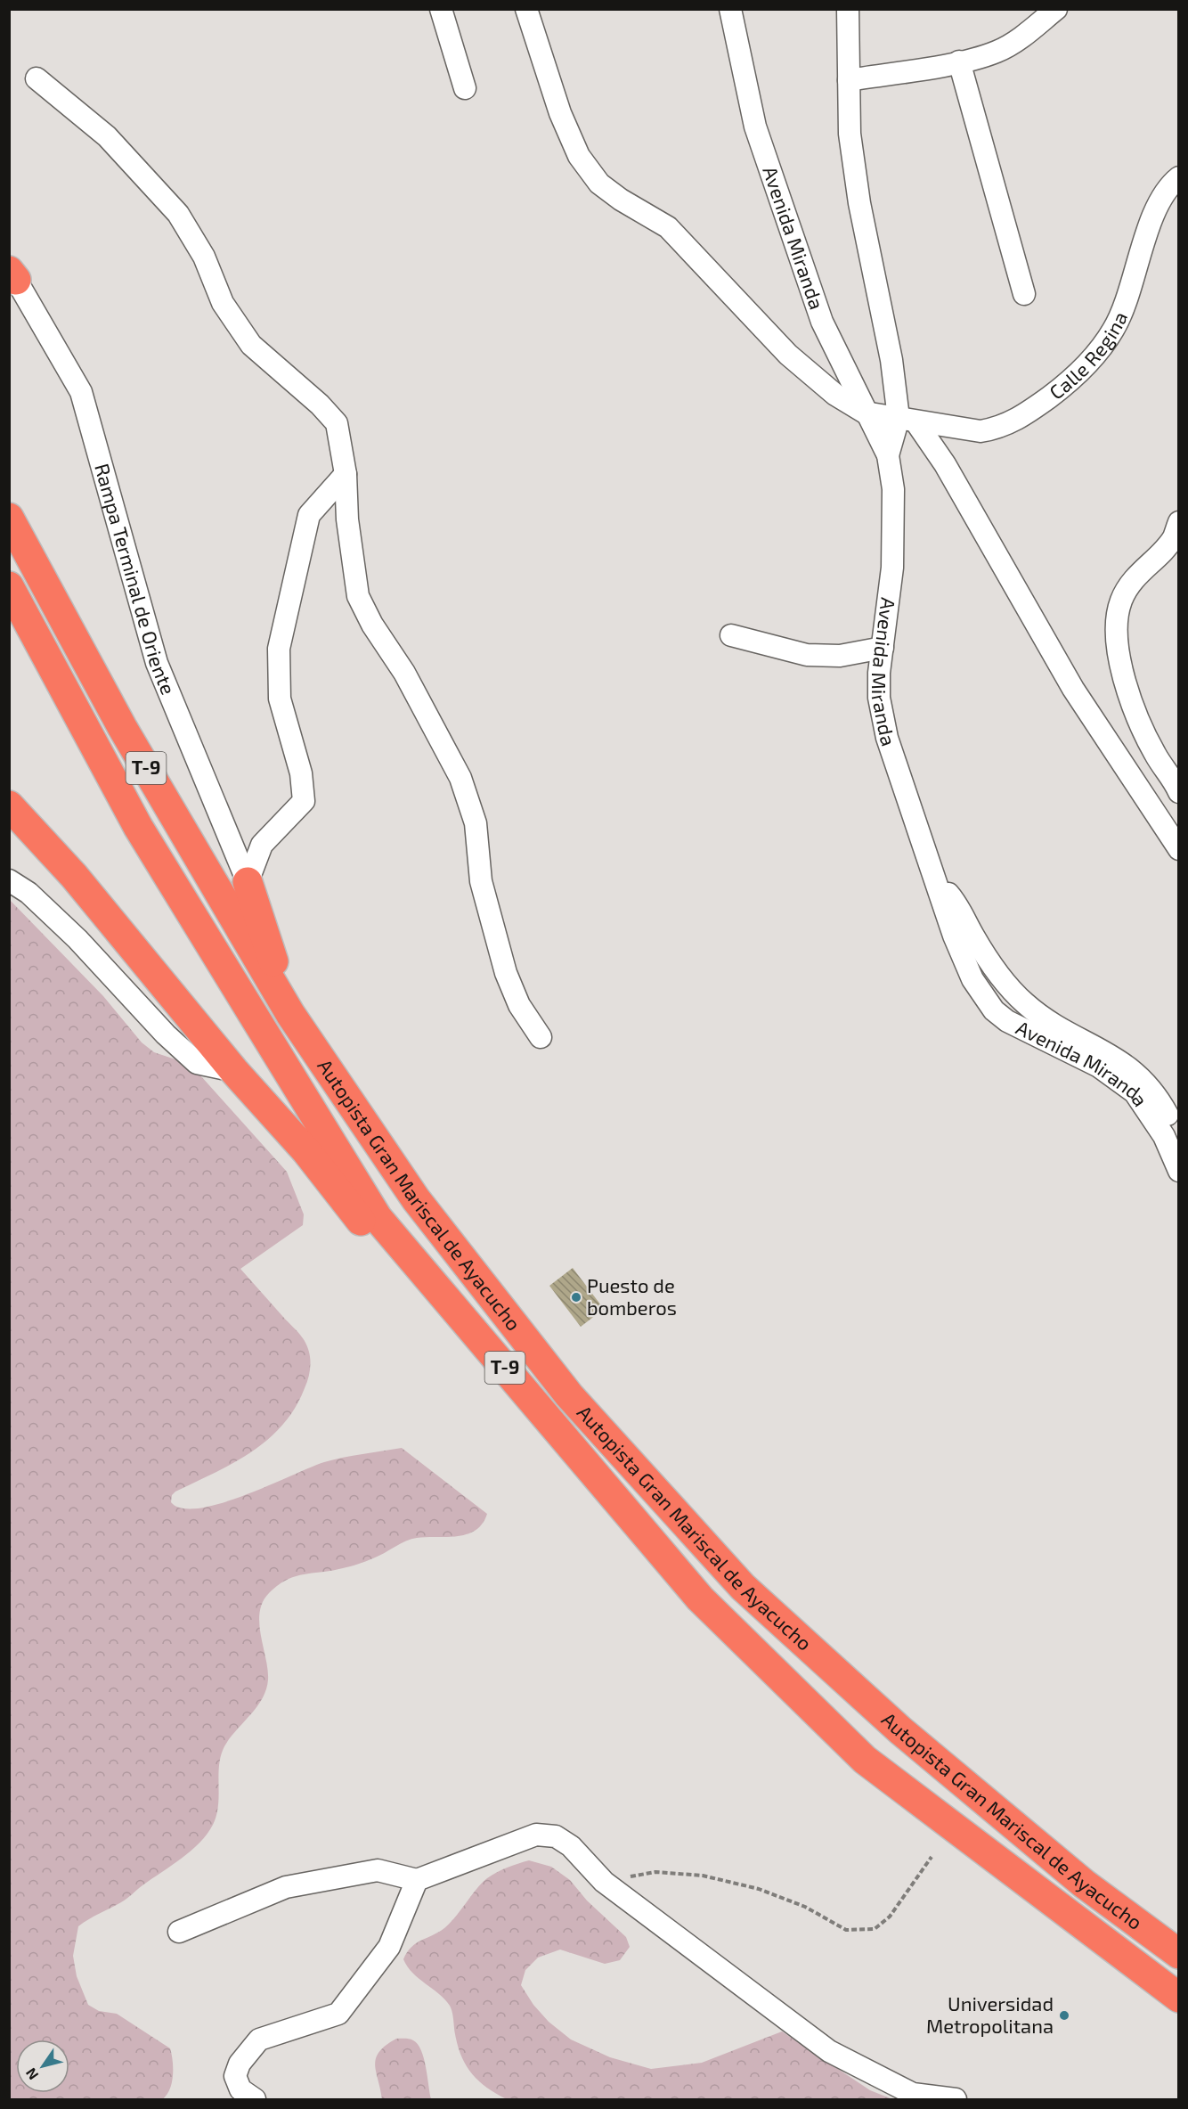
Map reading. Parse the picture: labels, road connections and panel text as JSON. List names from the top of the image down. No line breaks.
{"streets":{"highway":["T-9","Autopista Gran Mariscal de Ayacucho"],"street":["Avenida Miranda","Calle Regina","Rampa Terminal de Oriente"]},"crossings":[["Avenida Miranda","Calle Regina"]],"places":["Puesto de bomberos","Universidad Metropolitana"],"north":"bottom left"}
